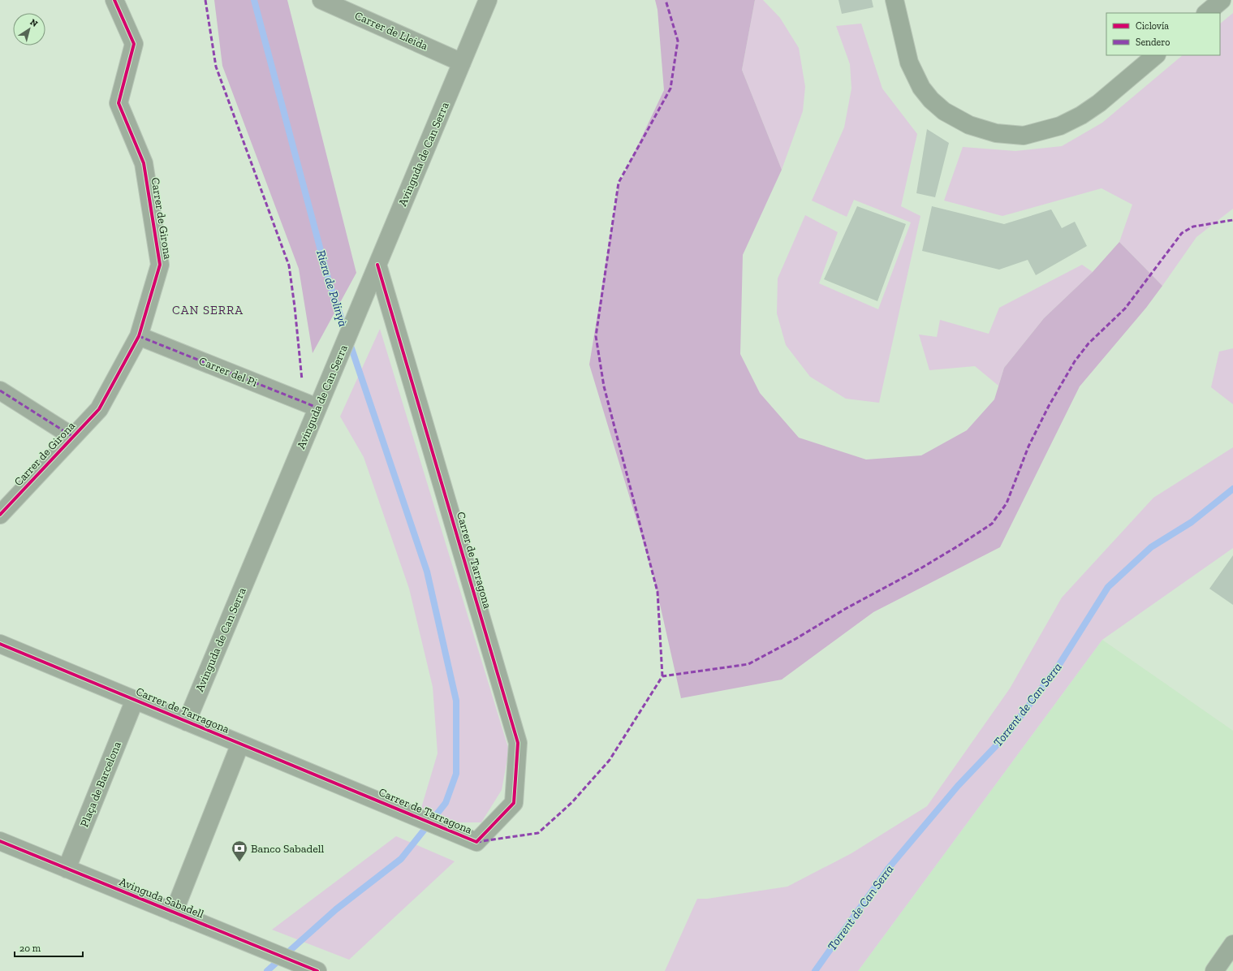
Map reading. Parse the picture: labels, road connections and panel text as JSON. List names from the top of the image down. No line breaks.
{"streets":{"street":["Carrer de Lleida","Avinguda de Can Serra","Carrer de Girona","Carrer del Pi","Carrer de Tarragona","Plaça de Barcelona","Avinguda Sabadell"]},"crossings":[["Carrer de Lleida","Avinguda de Can Serra"],["Avinguda de Can Serra","Carrer del Pi"],["Avinguda de Can Serra","Carrer de Tarragona"],["Carrer de Girona","Carrer del Pi"],["Carrer de Tarragona","Plaça de Barcelona"],["Plaça de Barcelona","Avinguda Sabadell"]],"districts":["CAN SERRA"],"water":["Riera de Polinyà","Torrent de Can Serra"],"places":{"bank":["Banco Sabadell"]},"legend":["Ciclovía","Sendero"],"scale_bar":"20 m","north":"top right"}
